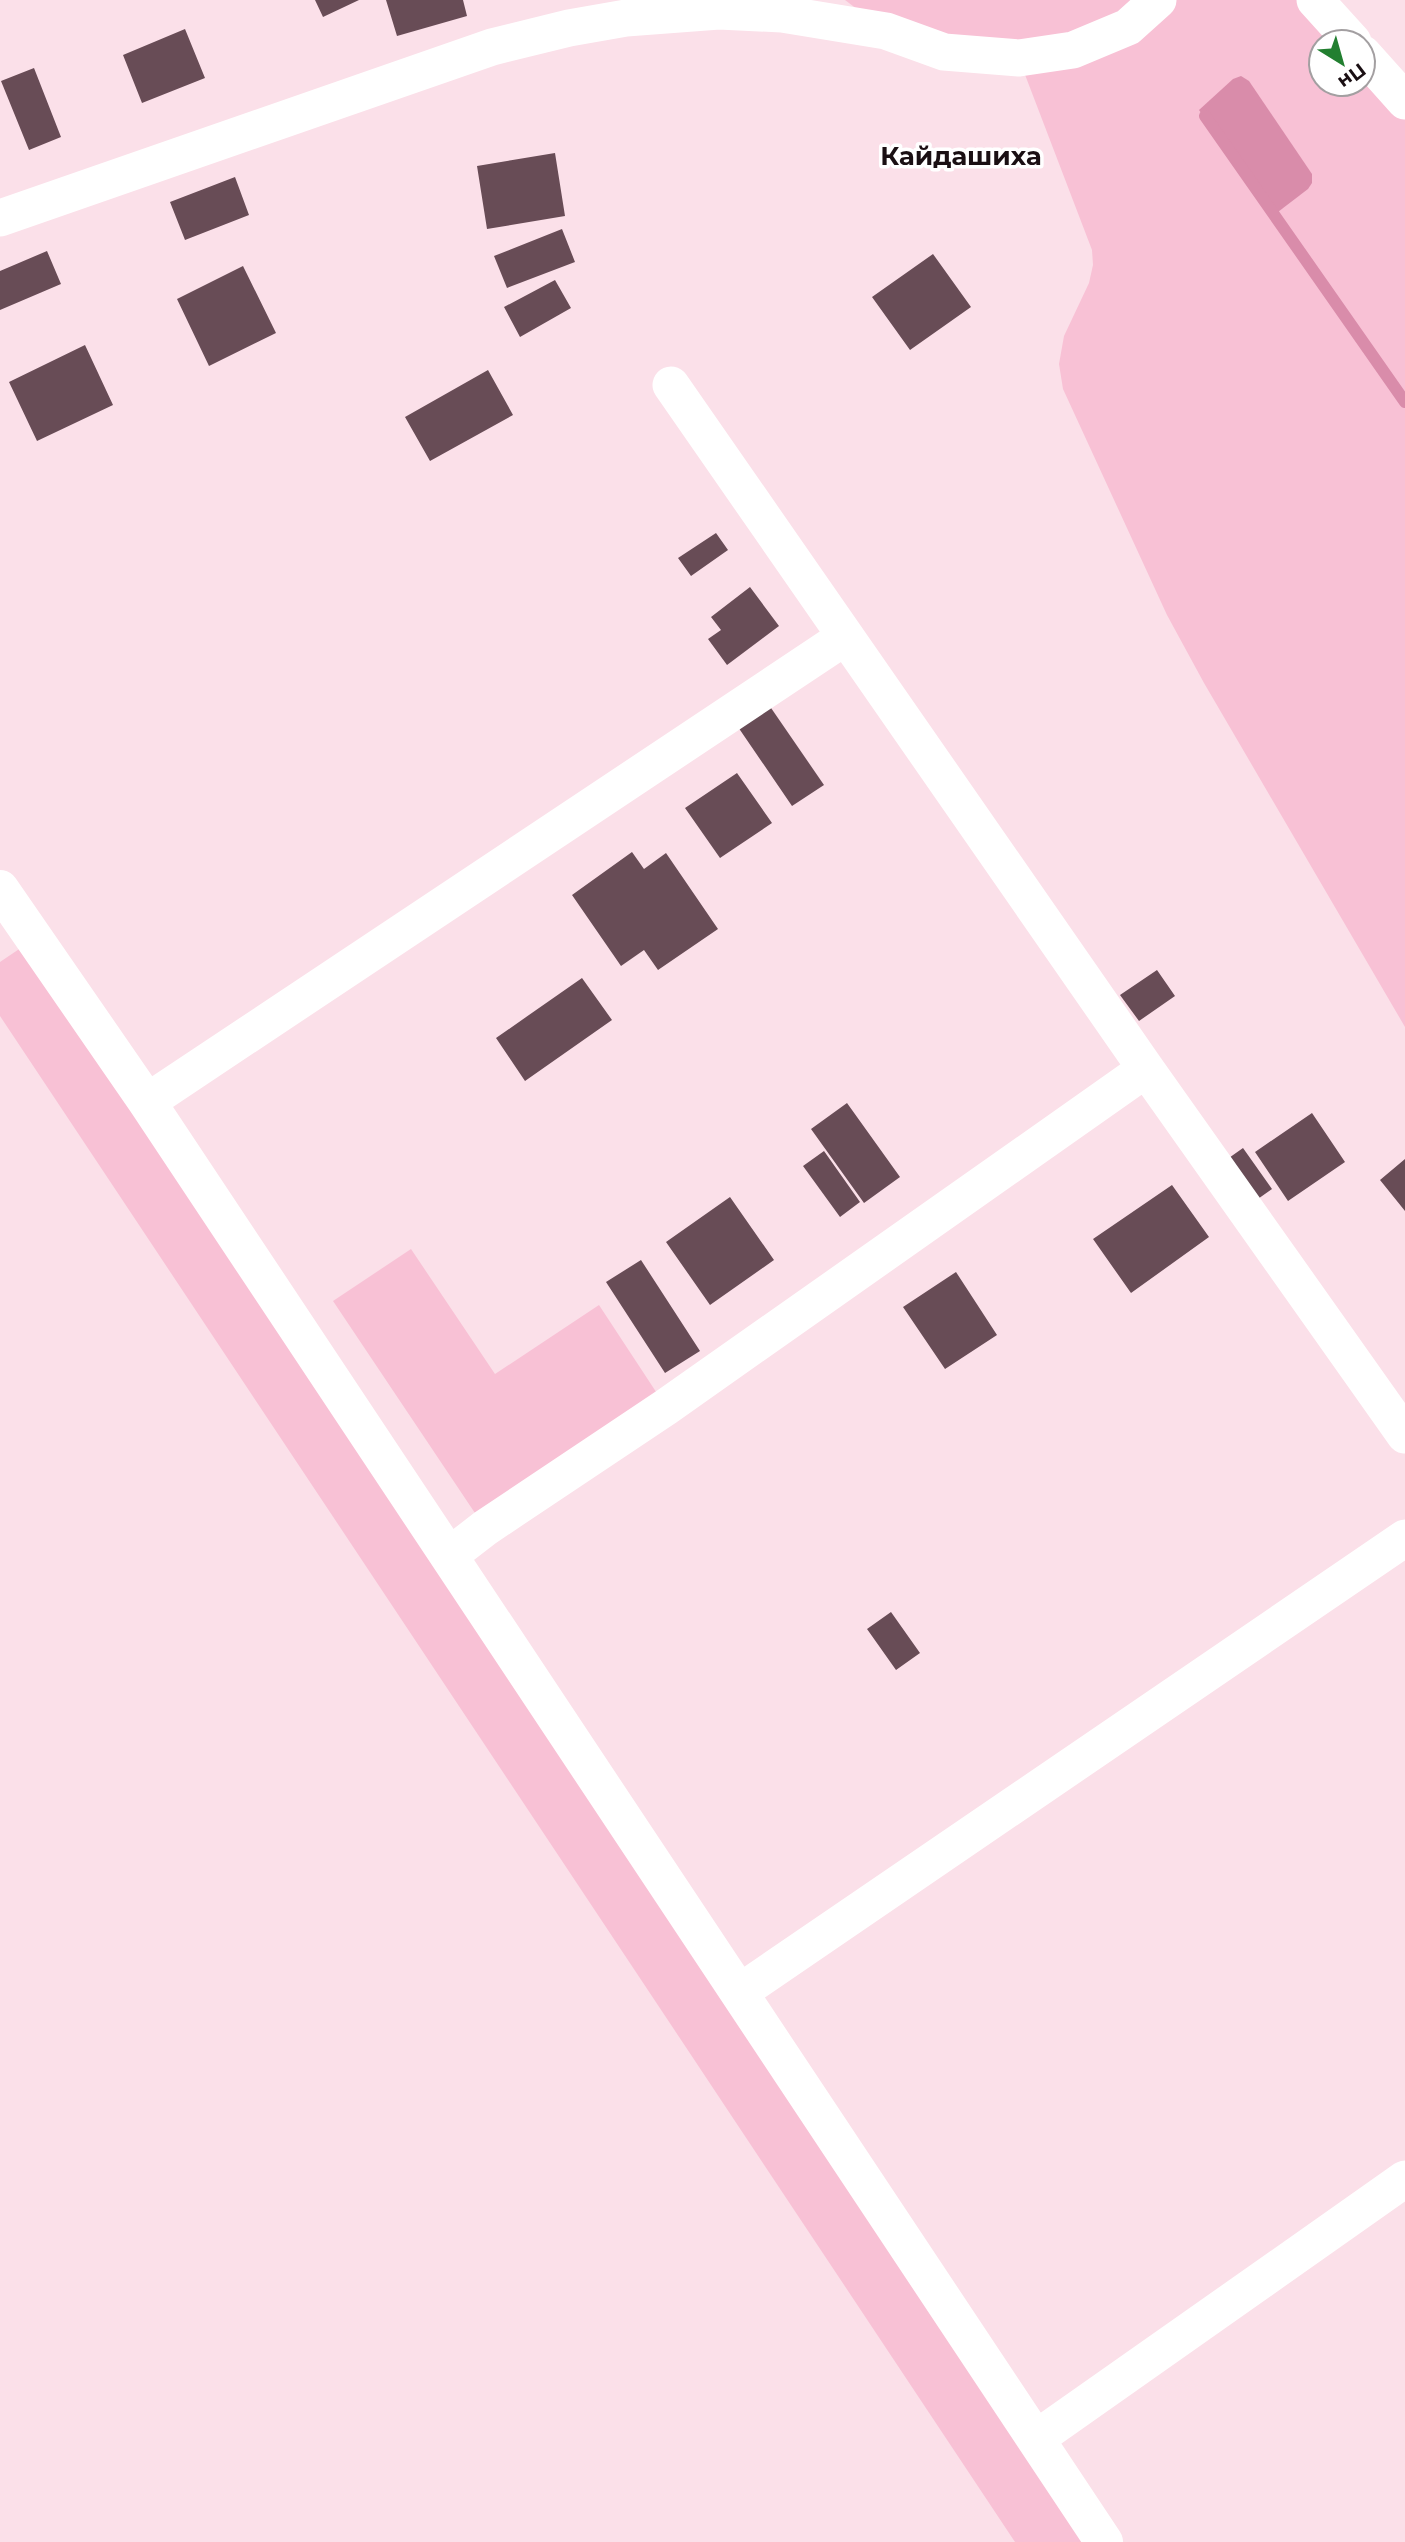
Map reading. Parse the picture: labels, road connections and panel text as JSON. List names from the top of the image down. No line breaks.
{"districts":["Кайдашиха"],"north":"bottom right"}
